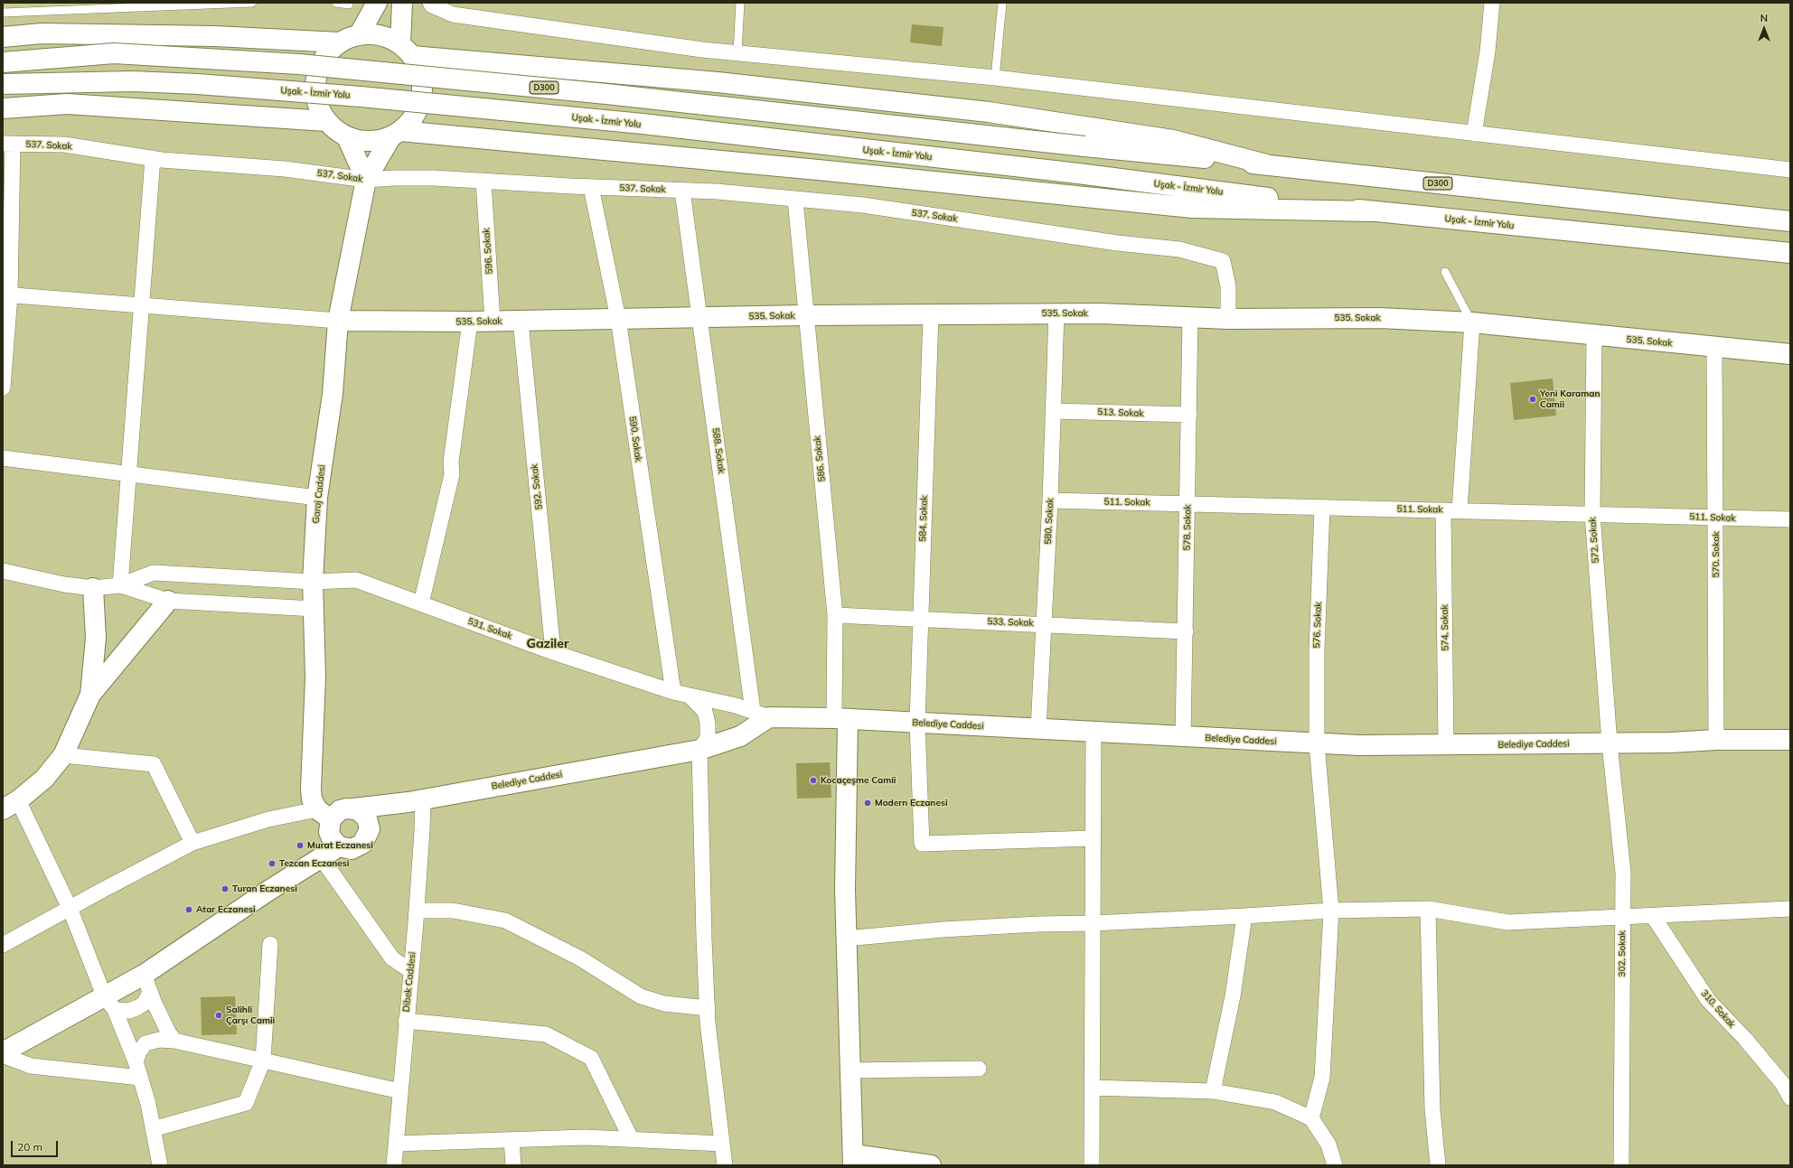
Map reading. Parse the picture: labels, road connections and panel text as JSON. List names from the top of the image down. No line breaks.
{"streets":{"main road":["D300","Uşak - İzmir Yolu","535. Sokak","Garaj Caddesi","Belediye Caddesi"],"street":["537. Sokak","596. Sokak","513. Sokak","590. Sokak","588. Sokak","586. Sokak","592. Sokak","511. Sokak","584. Sokak","580. Sokak","578. Sokak","572. Sokak","570. Sokak","533. Sokak","576. Sokak","574. Sokak","531. Sokak","302. Sokak","Dibek Caddesi","310. Sokak"]},"crossings":[["537. Sokak","596. Sokak"],["537. Sokak","535. Sokak"],["537. Sokak","590. Sokak"],["537. Sokak","588. Sokak"],["537. Sokak","586. Sokak"],["537. Sokak","Garaj Caddesi"],["596. Sokak","535. Sokak"],["535. Sokak","590. Sokak"],["535. Sokak","588. Sokak"],["535. Sokak","586. Sokak"],["535. Sokak","592. Sokak"],["535. Sokak","Garaj Caddesi"],["535. Sokak","584. Sokak"],["535. Sokak","580. Sokak"],["535. Sokak","578. Sokak"],["535. Sokak","572. Sokak"],["535. Sokak","570. Sokak"],["513. Sokak","580. Sokak"],["513. Sokak","578. Sokak"],["590. Sokak","531. Sokak"],["588. Sokak","531. Sokak"],["588. Sokak","Belediye Caddesi"],["586. Sokak","533. Sokak"],["586. Sokak","Belediye Caddesi"],["592. Sokak","531. Sokak"],["Garaj Caddesi","531. Sokak"],["Garaj Caddesi","Belediye Caddesi"],["511. Sokak","580. Sokak"],["511. Sokak","578. Sokak"],["511. Sokak","572. Sokak"],["511. Sokak","570. Sokak"],["511. Sokak","576. Sokak"],["511. Sokak","574. Sokak"],["584. Sokak","533. Sokak"],["584. Sokak","Belediye Caddesi"],["580. Sokak","533. Sokak"],["580. Sokak","Belediye Caddesi"],["578. Sokak","533. Sokak"],["578. Sokak","Belediye Caddesi"],["572. Sokak","Belediye Caddesi"],["572. Sokak","302. Sokak"],["570. Sokak","Belediye Caddesi"],["576. Sokak","Belediye Caddesi"],["574. Sokak","Belediye Caddesi"],["531. Sokak","Belediye Caddesi"],["Belediye Caddesi","302. Sokak"],["Belediye Caddesi","Dibek Caddesi"]],"districts":["Gaziler"],"places":["Yeni Karaman Camii","Kocaçeşme Camii","Modern Eczanesi","Murat Eczanesi","Tezcan Eczanesi","Turan Eczanesi","Atar Eczanesi","Salihli Çarşı Camii"],"scale_bar":"20 m","north":"top"}
